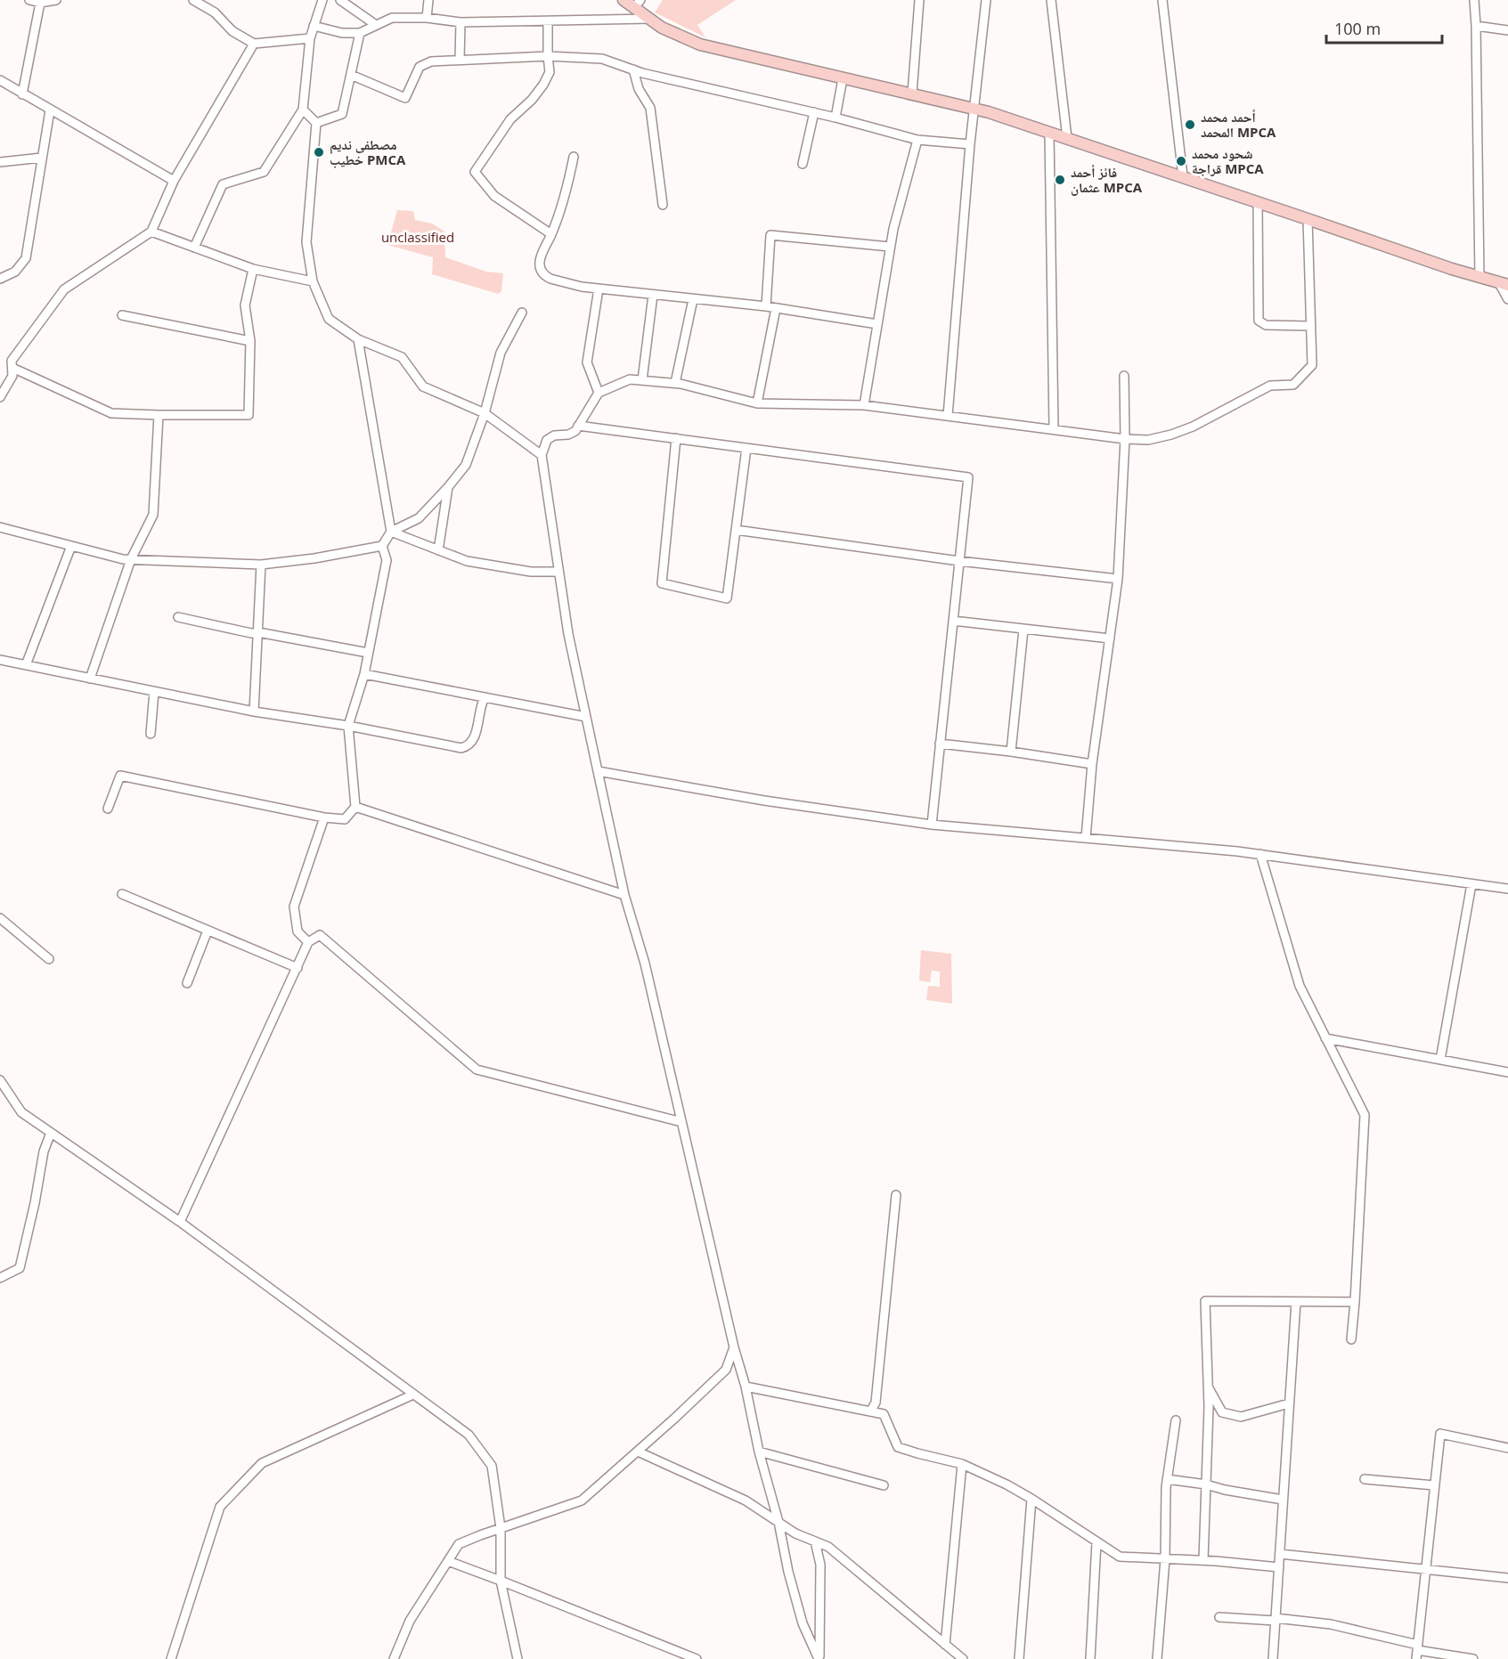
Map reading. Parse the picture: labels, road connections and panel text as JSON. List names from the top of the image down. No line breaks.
{"parks":["unclassified"],"places":["أحمد محمد المحمد MPCA","مصطفى نديم خطيب PMCA","شحود محمد قراجة MPCA","فائز أحمد عثمان MPCA"],"scale_bar":"100 m"}
